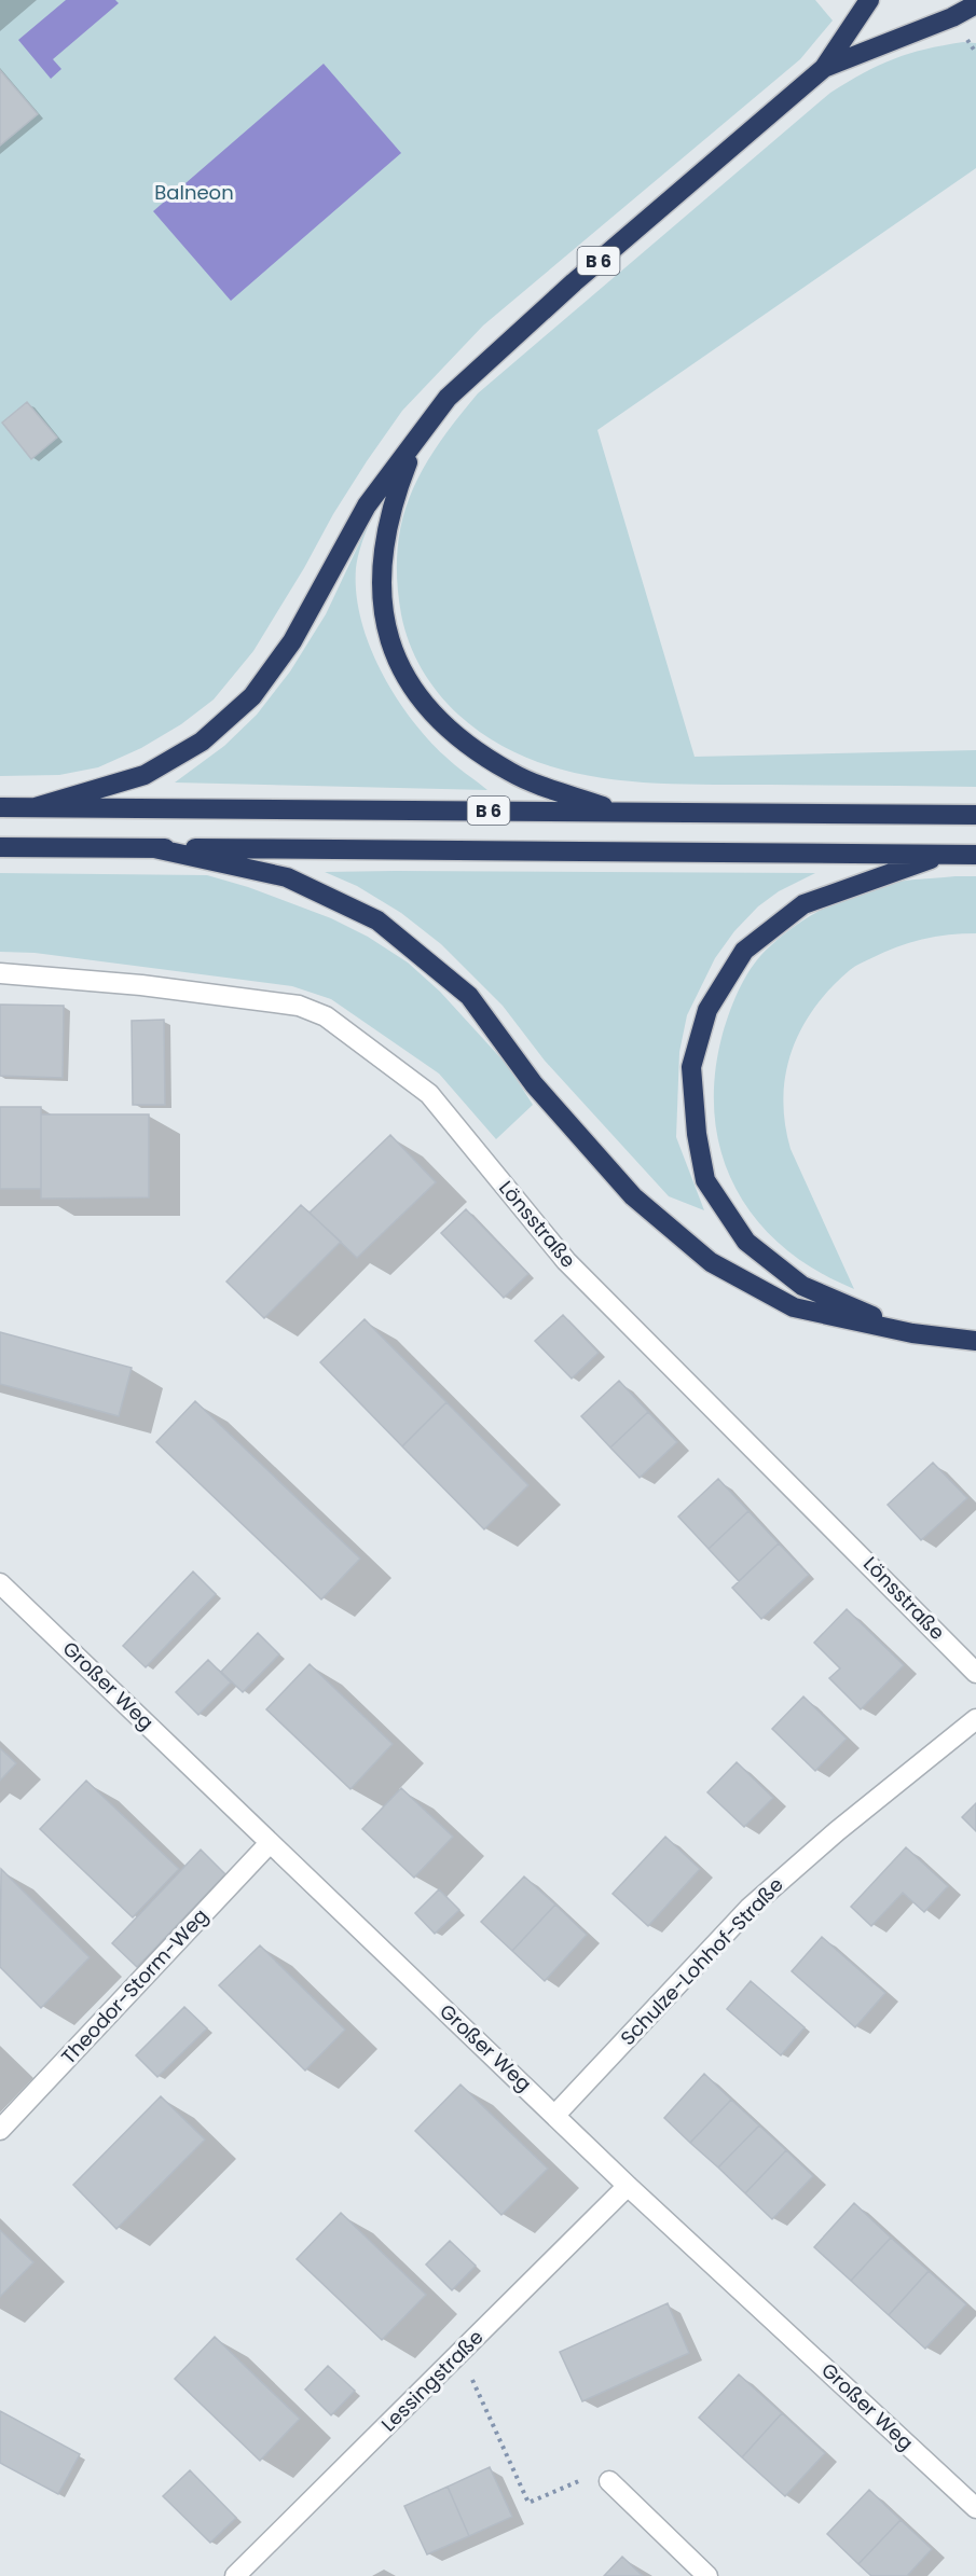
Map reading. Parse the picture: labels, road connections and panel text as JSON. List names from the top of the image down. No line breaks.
{"streets":{"highway":["B 6"],"street":["Lönsstraße","Großer Weg","Schulze-Lohhof-Straße","Theodor-Storm-Weg","Lessingstraße"]},"crossings":[["Großer Weg","Schulze-Lohhof-Straße"],["Großer Weg","Theodor-Storm-Weg"],["Großer Weg","Lessingstraße"]],"parks":["Balneon"]}
